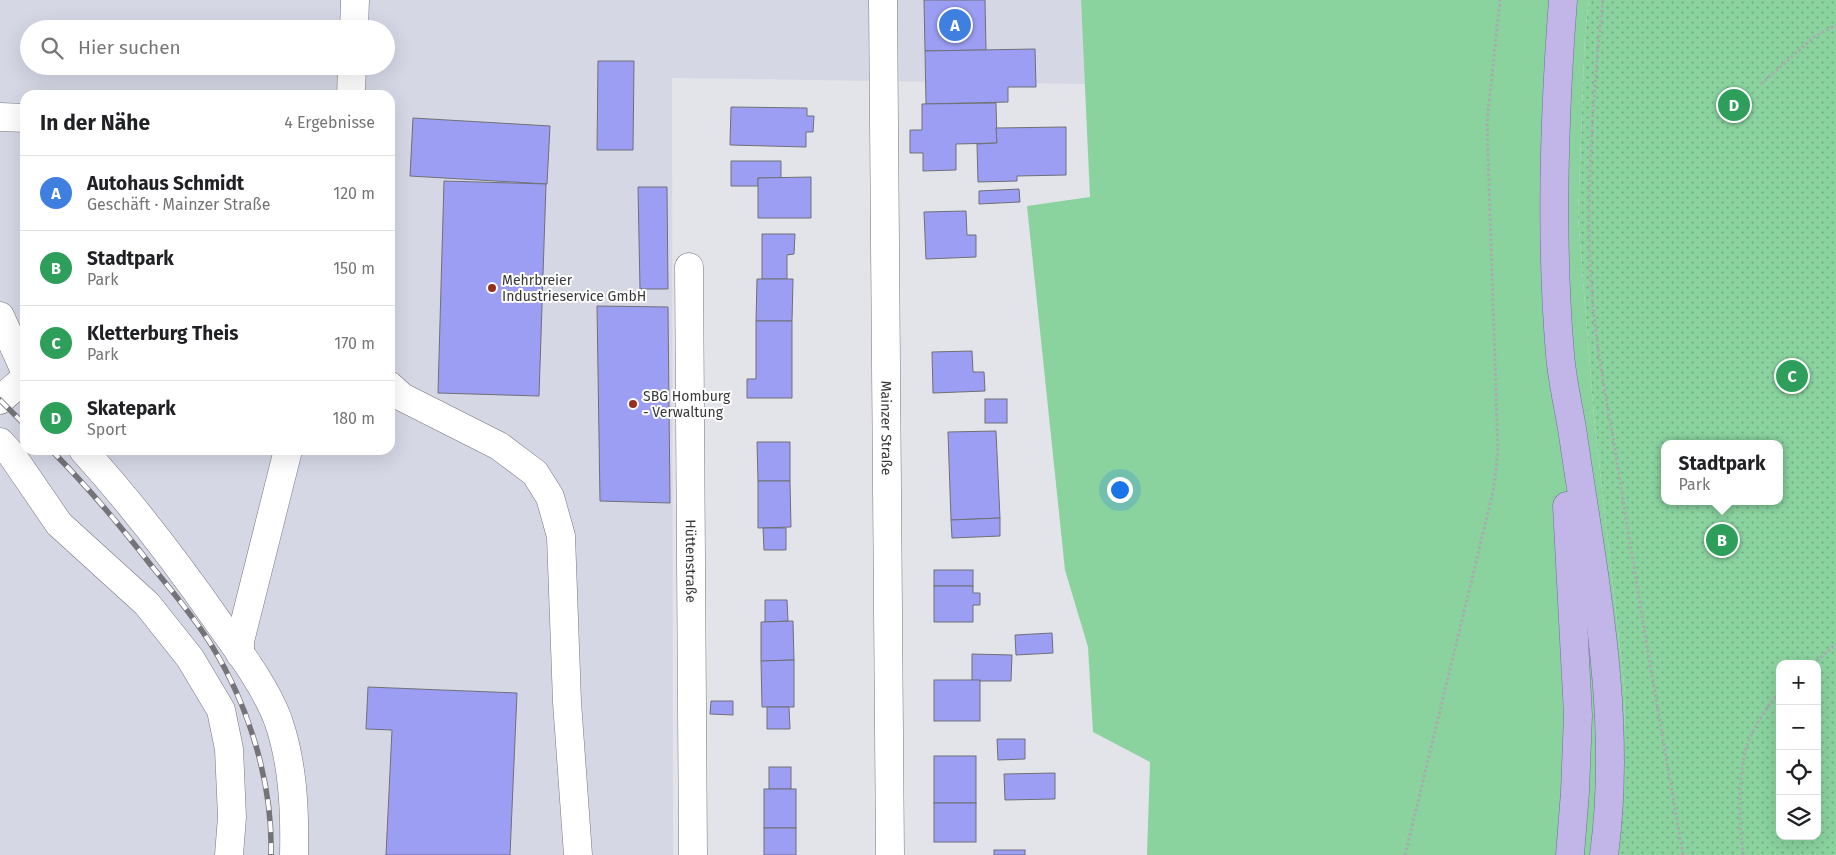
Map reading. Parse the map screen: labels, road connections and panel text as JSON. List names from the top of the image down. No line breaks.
{"streets":{"street":["Mainzer Straße","Hüttenstraße"]},"places":["Mehrbreier Industrieservice GmbH","SBG Homburg - Verwaltung"],"page":{"pins":["A","D","C","B"],"search":"Hier suchen","heading":["In der Nähe","4 Ergebnisse"],"list":[{"mark":"A","name":"Autohaus Schmidt","note":"Geschäft · Mainzer Straße","value":"120 m"},{"mark":"B","name":"Stadtpark","note":"Park","value":"150 m"},{"mark":"C","name":"Kletterburg Theis","note":"Park","value":"170 m"},{"mark":"D","name":"Skatepark","note":"Sport","value":"180 m"}],"popup":["Stadtpark","Park"],"map_buttons":["+","−"]}}
